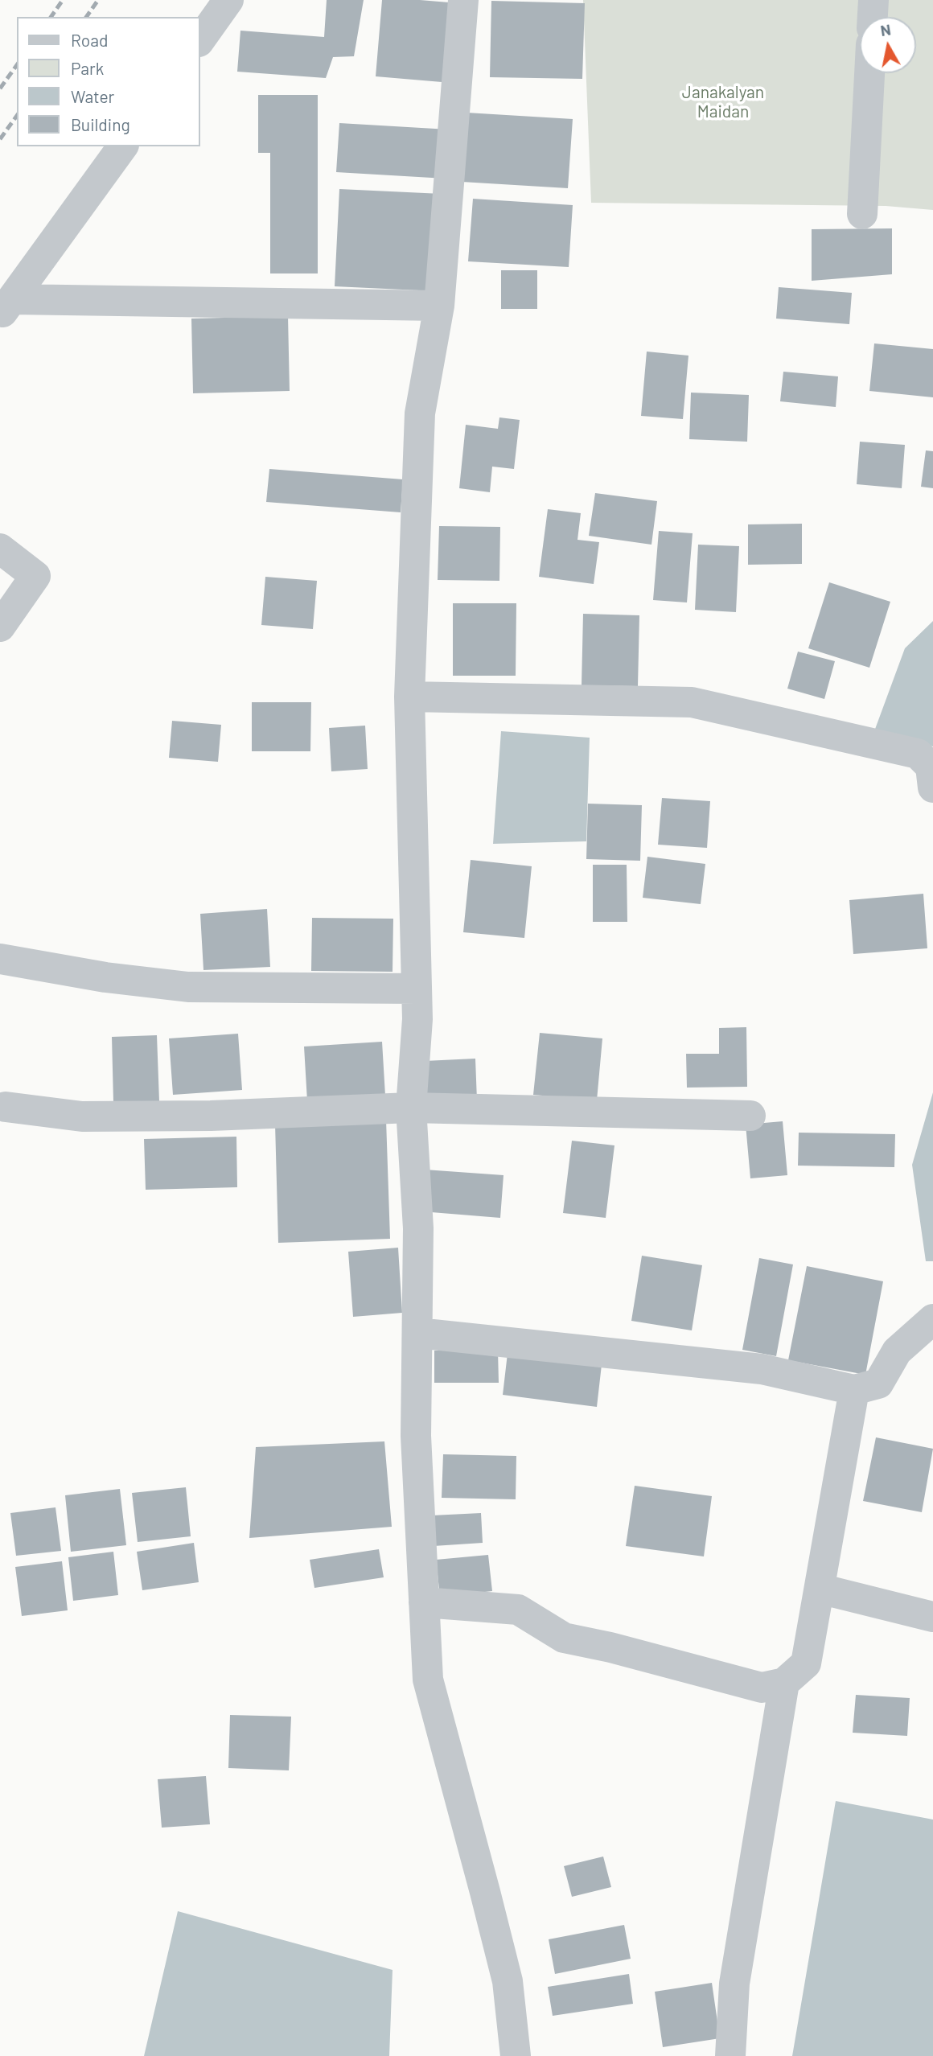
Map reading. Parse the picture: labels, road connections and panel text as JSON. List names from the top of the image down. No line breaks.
{"parks":["Janakalyan Maidan"],"legend":["Road","Park","Water","Building"],"north":"top"}
